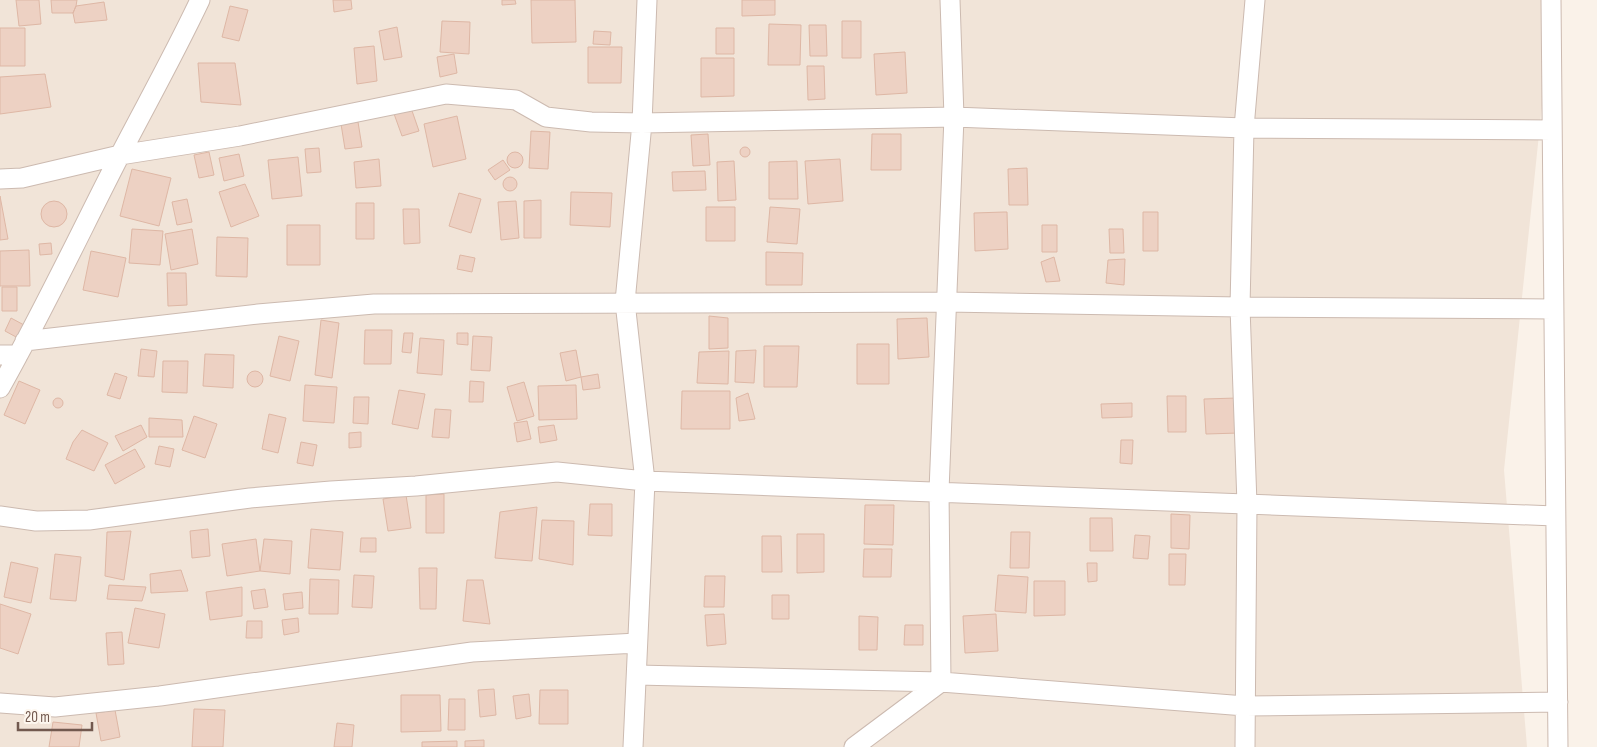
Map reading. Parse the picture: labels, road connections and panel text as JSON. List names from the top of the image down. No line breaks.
{"scale_bar":"20 m"}
